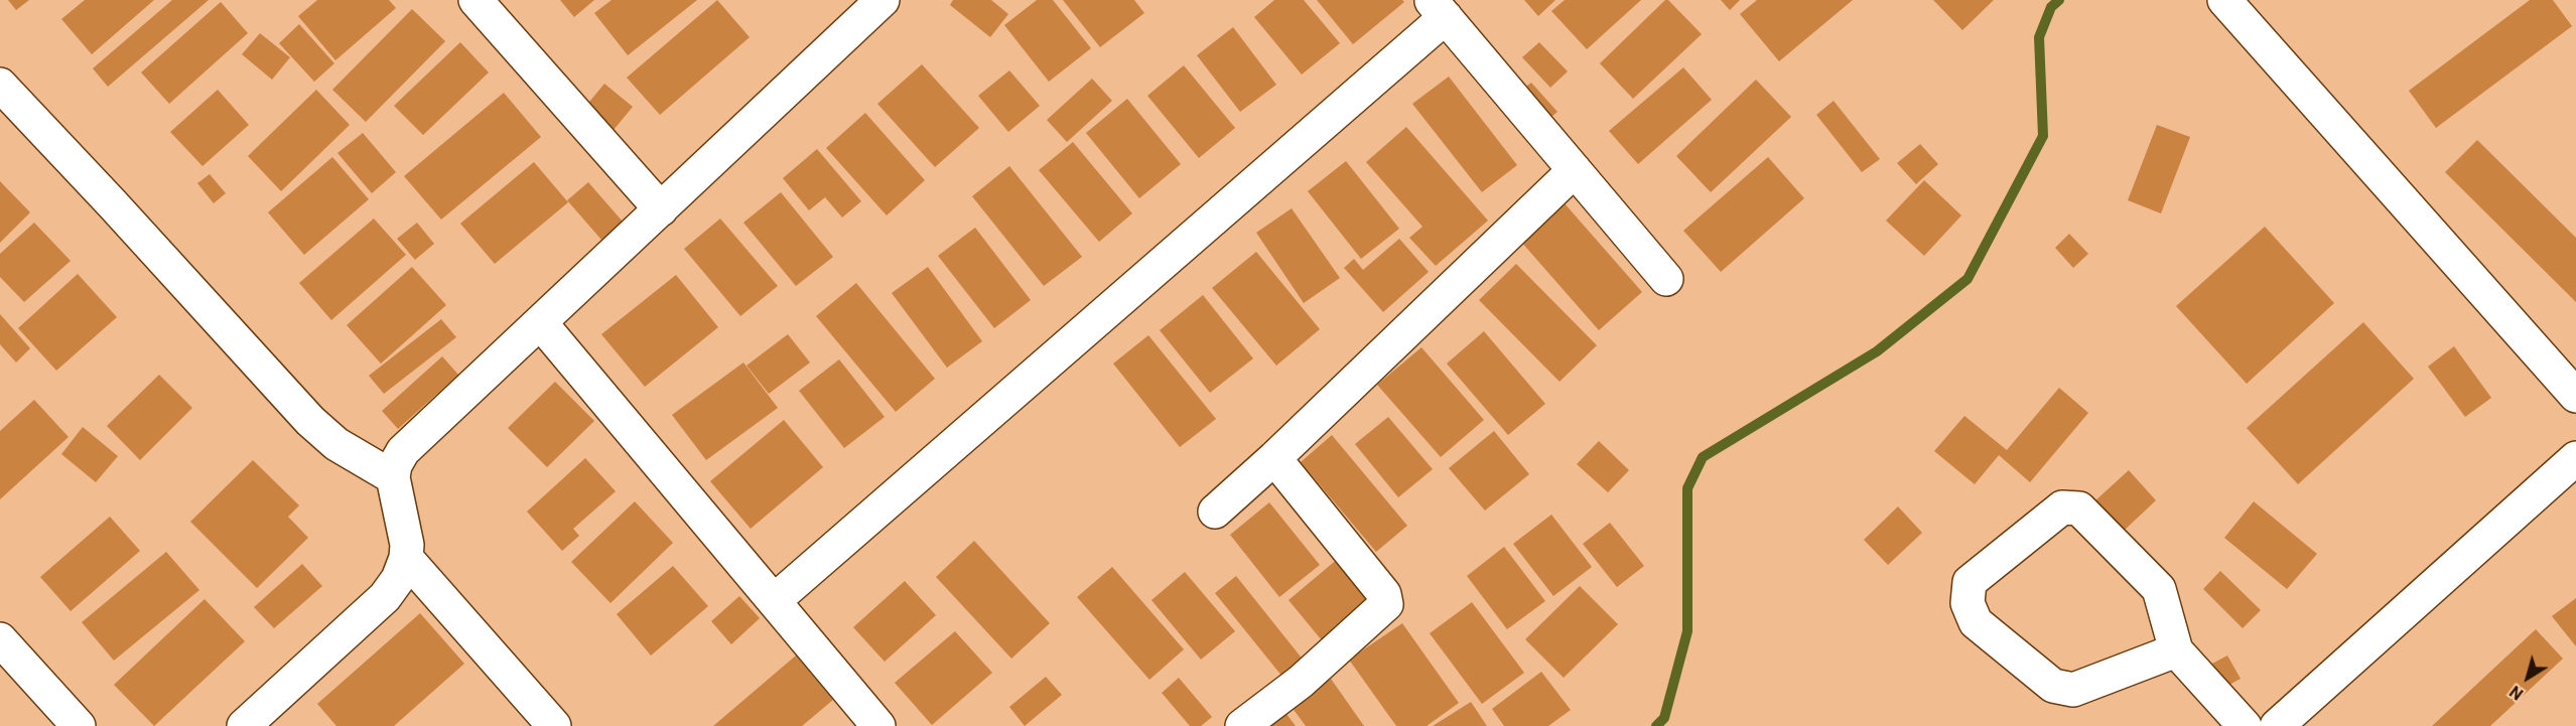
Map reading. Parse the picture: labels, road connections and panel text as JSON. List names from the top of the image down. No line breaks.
{"north":"bottom left"}
